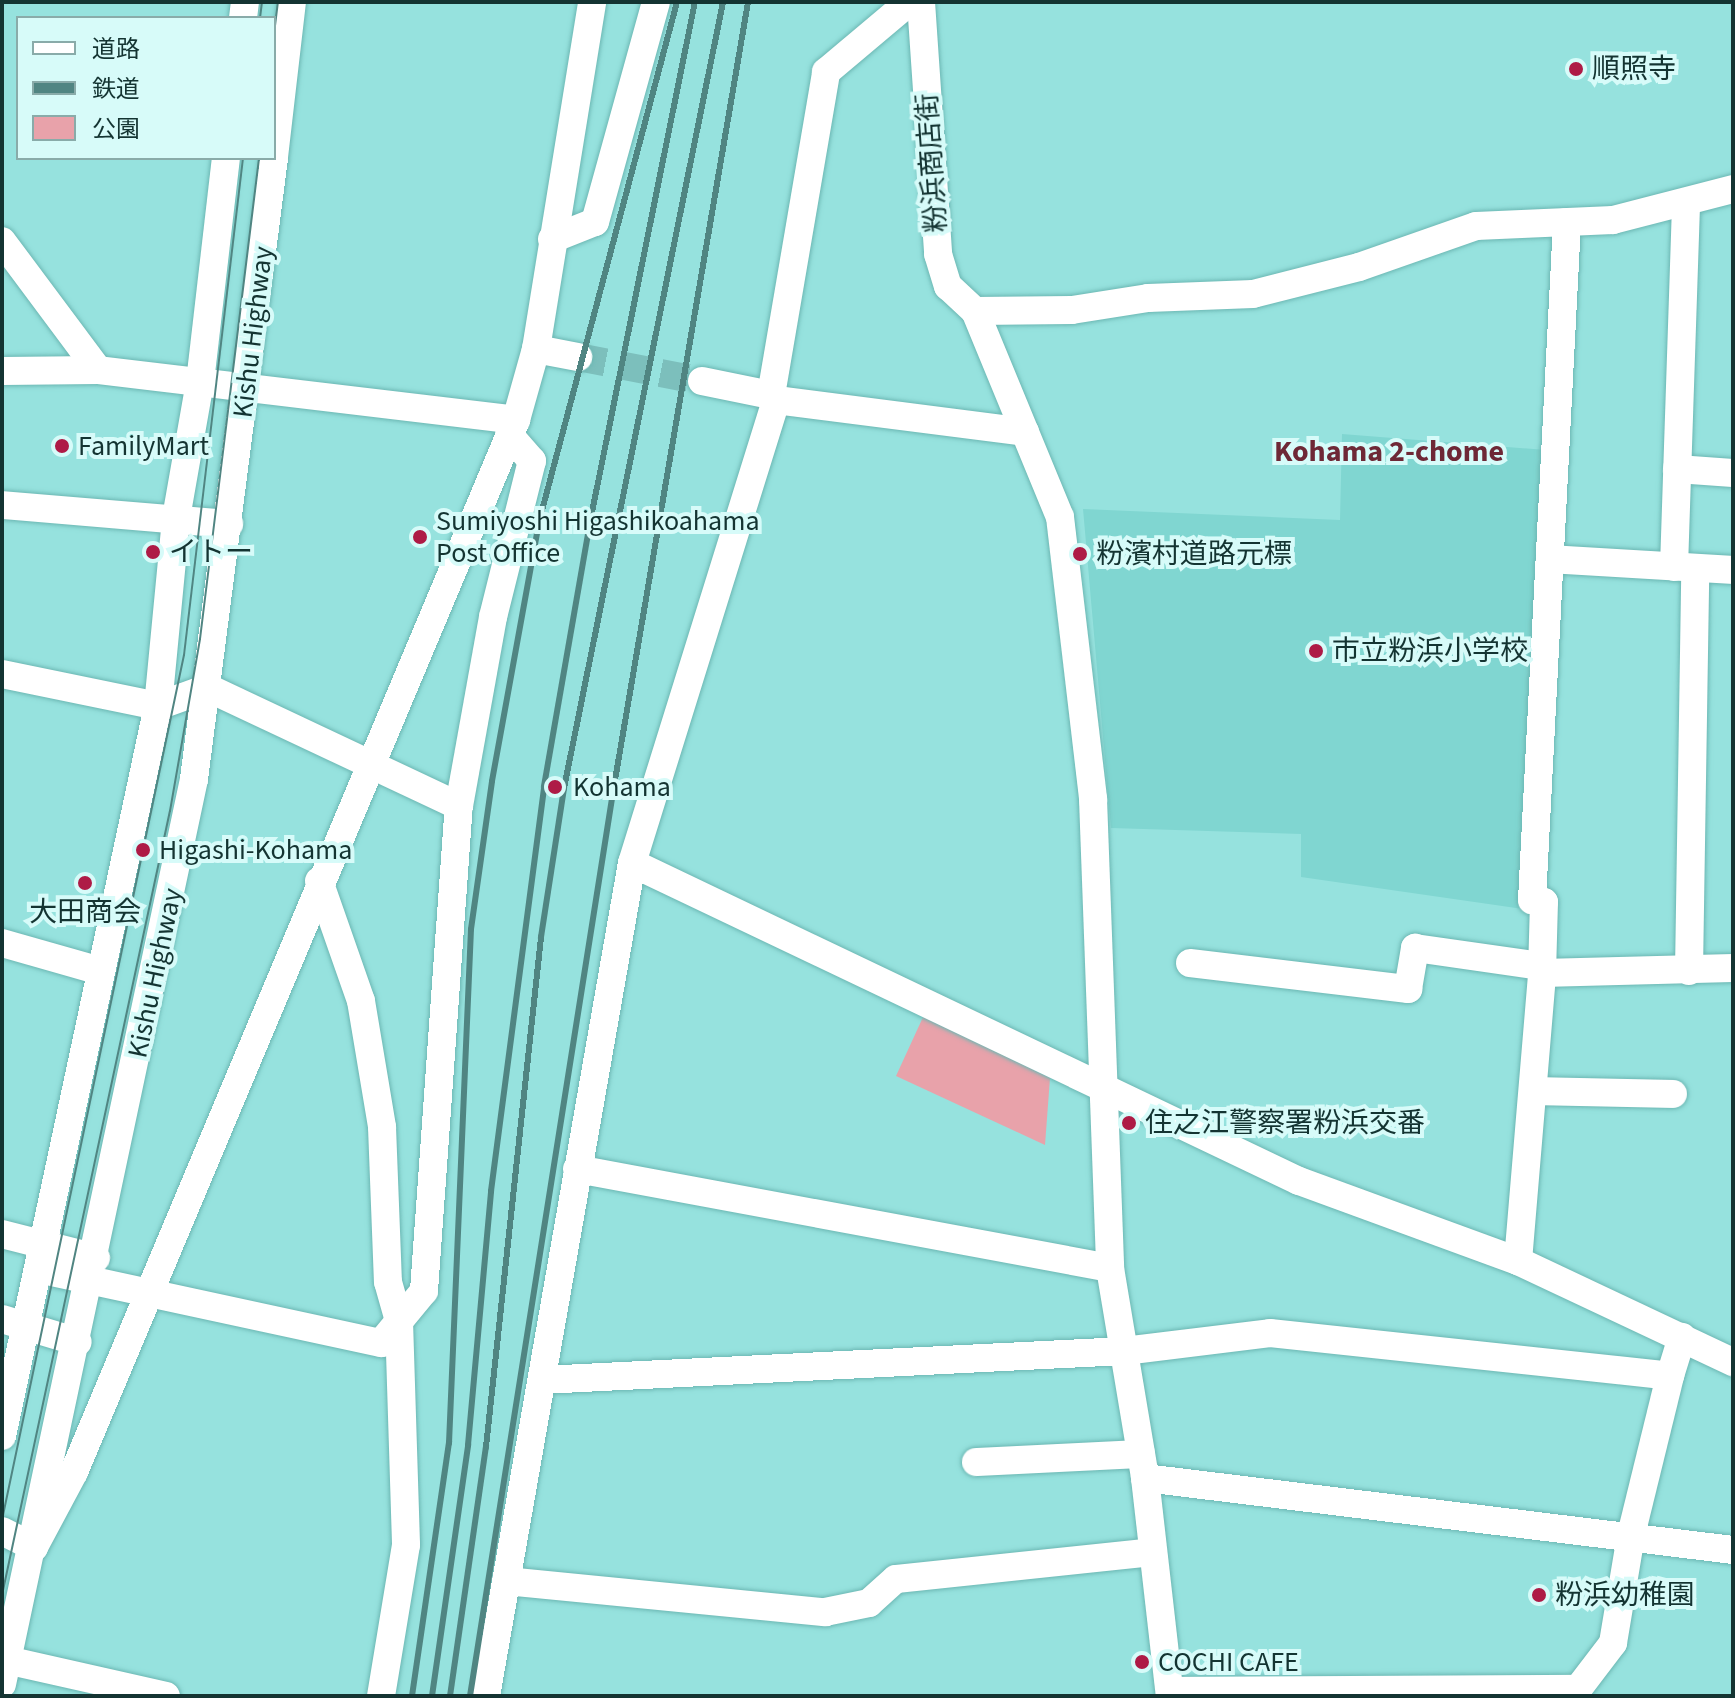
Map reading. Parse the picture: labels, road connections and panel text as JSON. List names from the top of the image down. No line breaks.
{"streets":{"street":["粉浜商店街","Kishu Highway"]},"districts":["Kohama 2-chome"],"places":["順照寺","FamilyMart","Sumiyoshi Higashikoahama Post Office","イトー","粉濱村道路元標","市立粉浜小学校","Kohama","Higashi-Kohama","大田商会","住之江警察署粉浜交番","粉浜幼稚園","COCHI CAFE"],"legend":["道路","鉄道","公園"]}
